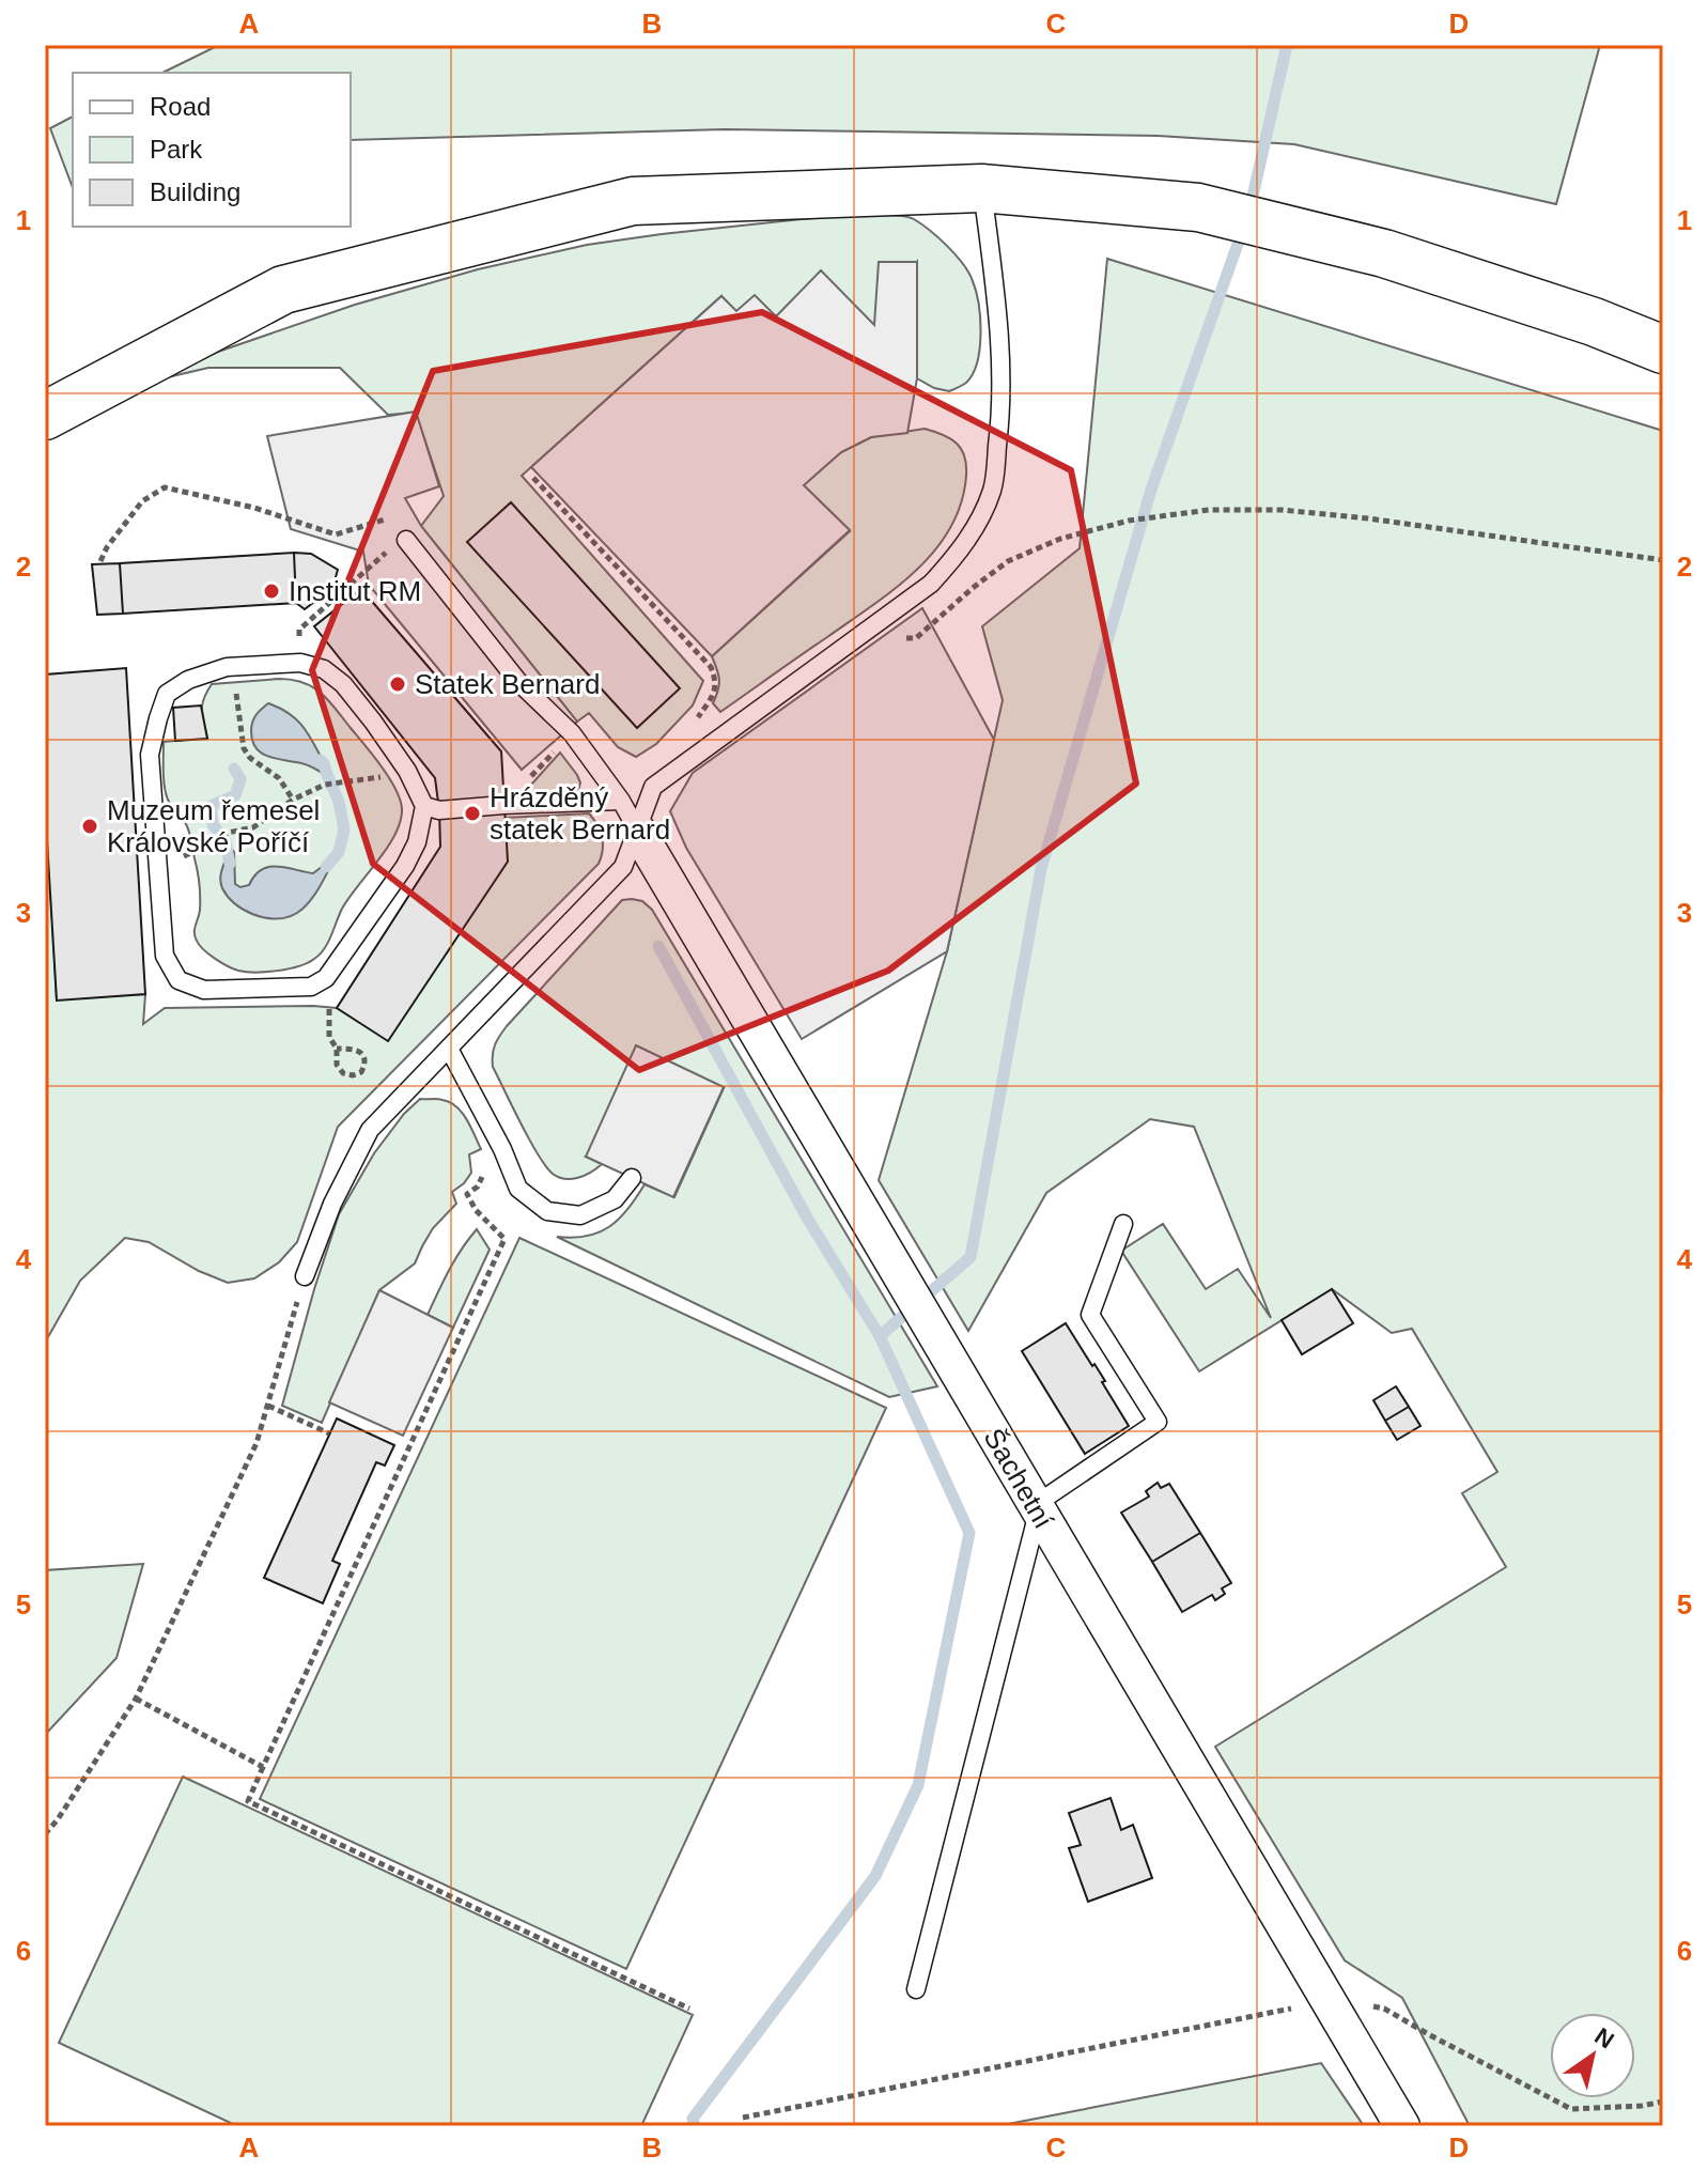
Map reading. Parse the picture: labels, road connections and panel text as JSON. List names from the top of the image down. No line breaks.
{"streets":{"street":["Šachetní"]},"places":["Institut RM","Statek Bernard","Hrázděný statek Bernard","Muzeum řemesel Královské Poříčí"],"legend":["Road","Park","Building"],"north":"top right","grid":{"columns":["A","B","C","D"],"rows":["1","2","3","4","5","6"]}}
